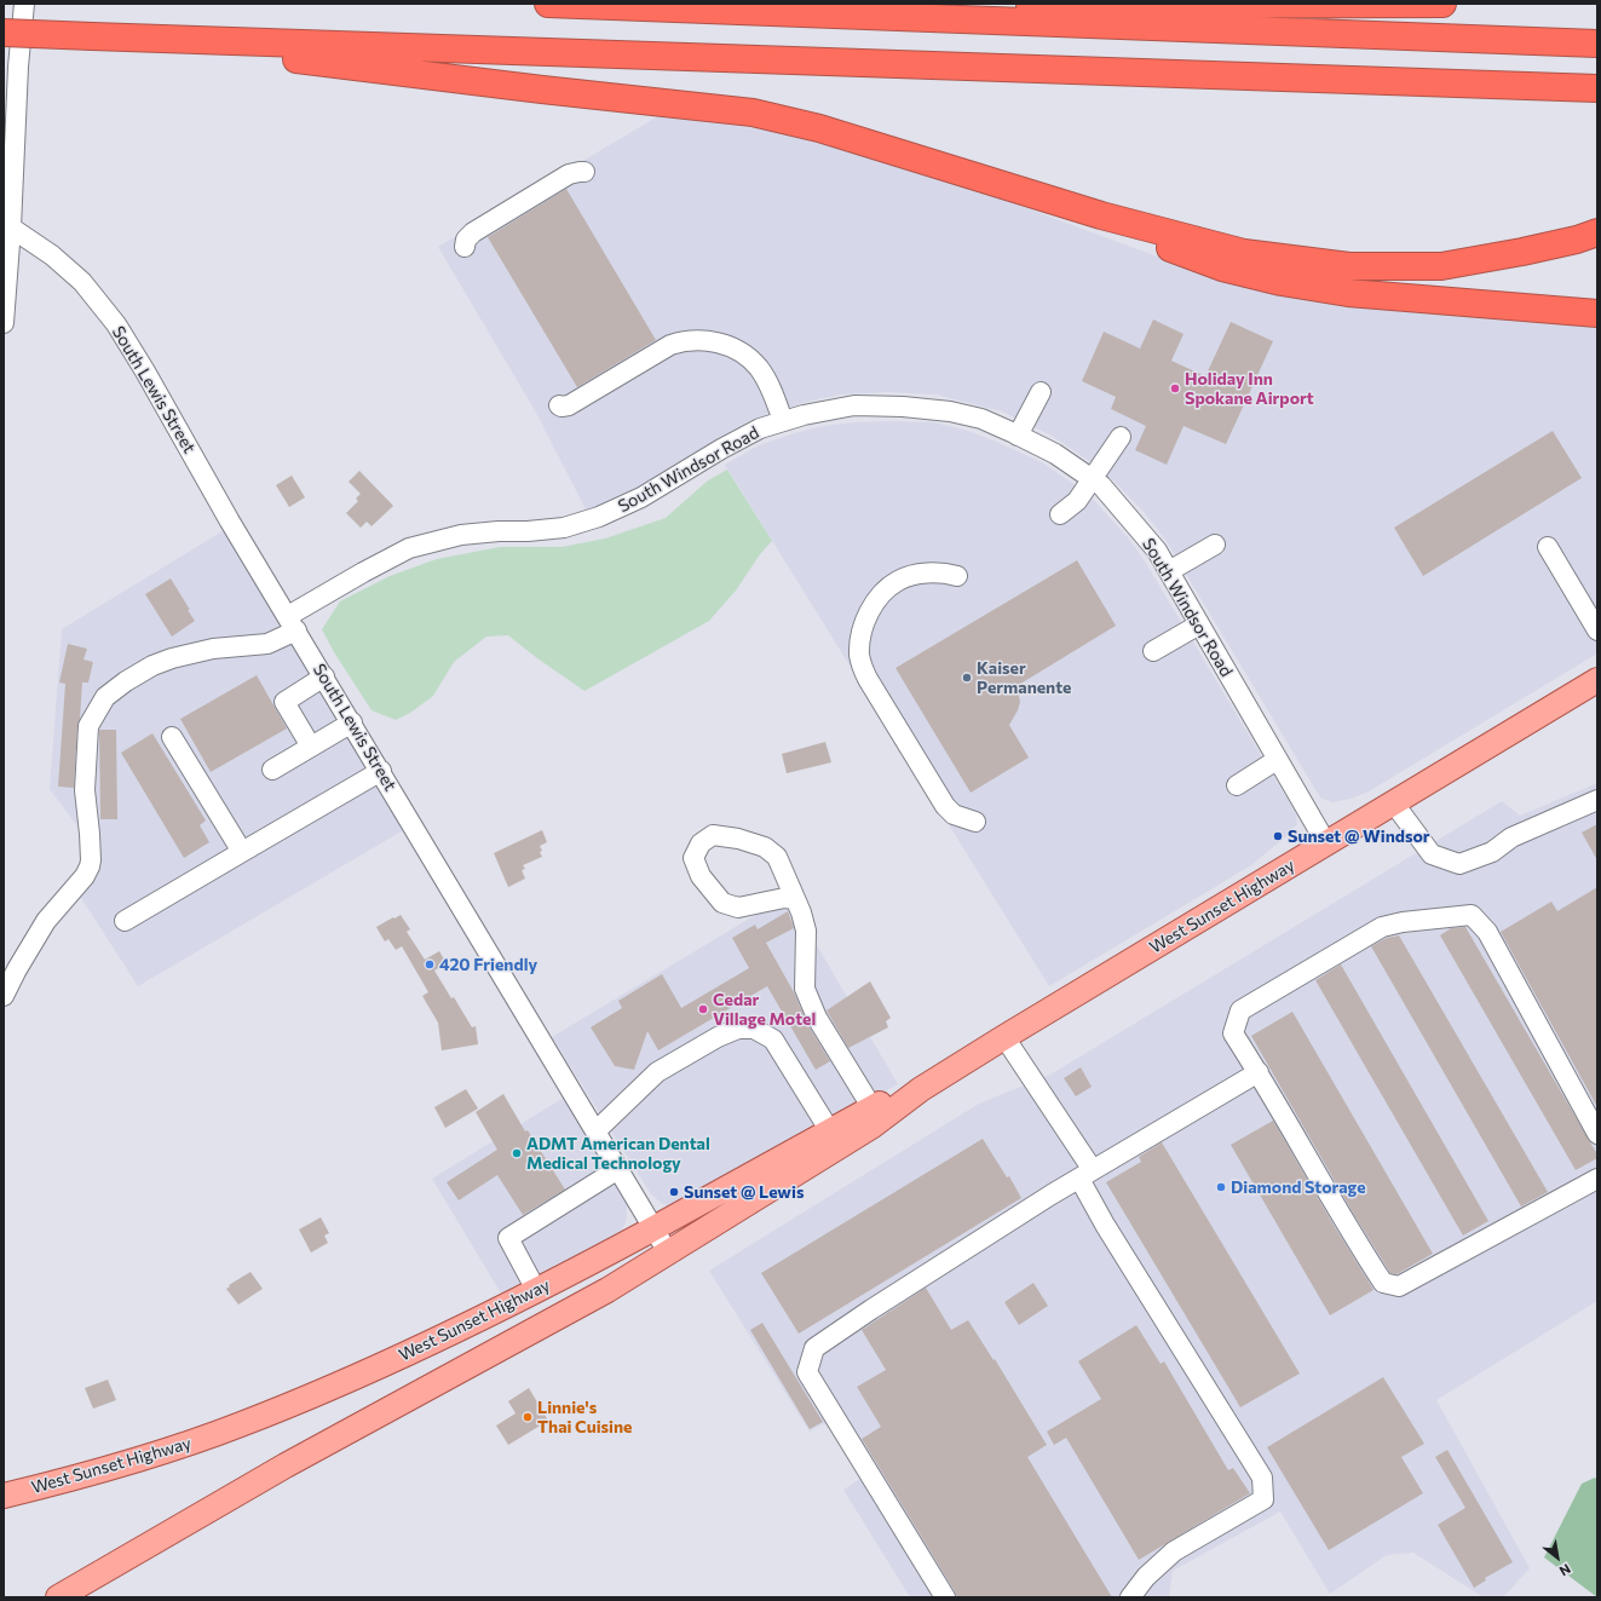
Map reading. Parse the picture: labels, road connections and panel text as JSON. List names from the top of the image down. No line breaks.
{"streets":{"main road":["West Sunset Highway"],"street":["South Lewis Street","South Windsor Road"]},"crossings":[["South Lewis Street","South Windsor Road"],["South Lewis Street","West Sunset Highway"],["South Windsor Road","West Sunset Highway"]],"places":["Holiday Inn Spokane Airport","Kaiser Permanente","Sunset @ Windsor","420 Friendly","Cedar Village Motel","ADMT American Dental Medical Technology","Diamond Storage","Sunset @ Lewis","Linnie's Thai Cuisine"],"north":"bottom right"}
